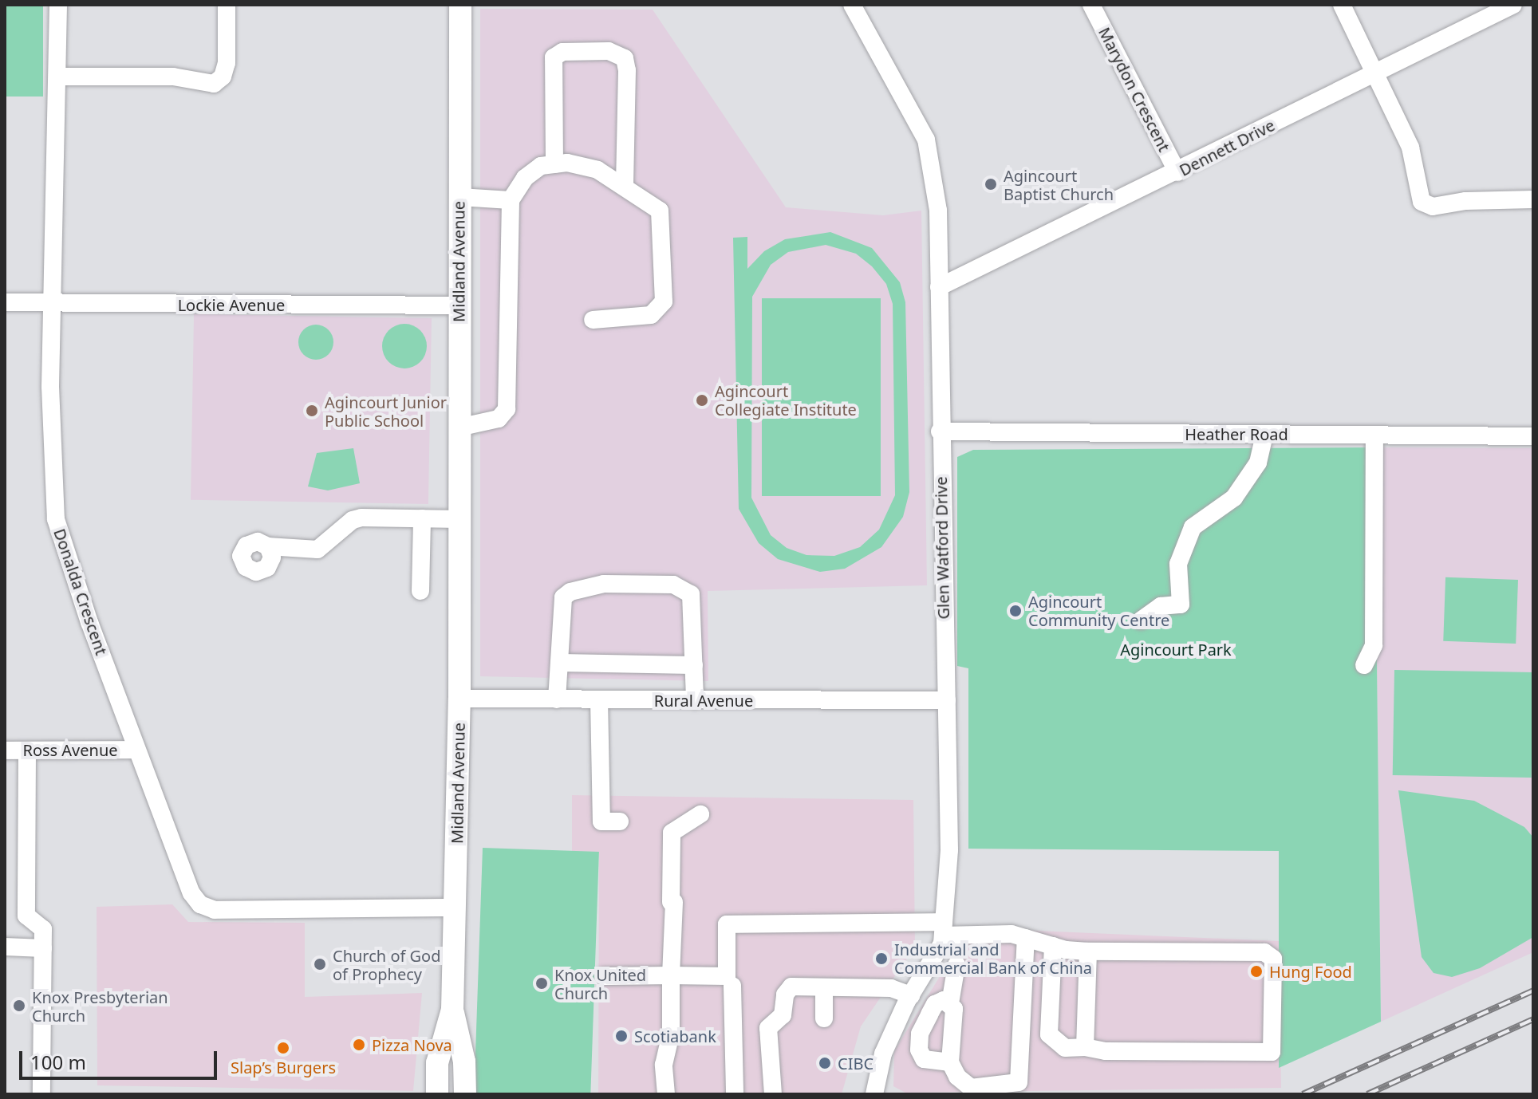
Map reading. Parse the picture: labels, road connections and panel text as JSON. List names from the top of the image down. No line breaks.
{"streets":{"main road":["Midland Avenue"],"street":["Marydon Crescent","Dennett Drive","Lockie Avenue","Heather Road","Glen Watford Drive","Donalda Crescent","Rural Avenue","Ross Avenue"]},"crossings":[["Marydon Crescent","Dennett Drive"],["Dennett Drive","Glen Watford Drive"],["Midland Avenue","Lockie Avenue"],["Midland Avenue","Donalda Crescent"],["Midland Avenue","Rural Avenue"],["Lockie Avenue","Donalda Crescent"],["Heather Road","Glen Watford Drive"],["Glen Watford Drive","Rural Avenue"],["Donalda Crescent","Ross Avenue"]],"parks":["Agincourt Park"],"places":["Agincourt Baptist Church","Agincourt Collegiate Institute","Agincourt Junior Public School","Agincourt Community Centre","Industrial and Commercial Bank of China","Church of God of Prophecy","Hung Food","Knox United Church","Knox Presbyterian Church","Scotiabank","Pizza Nova","Slap’s Burgers","CIBC"],"scale_bar":"100 m"}
